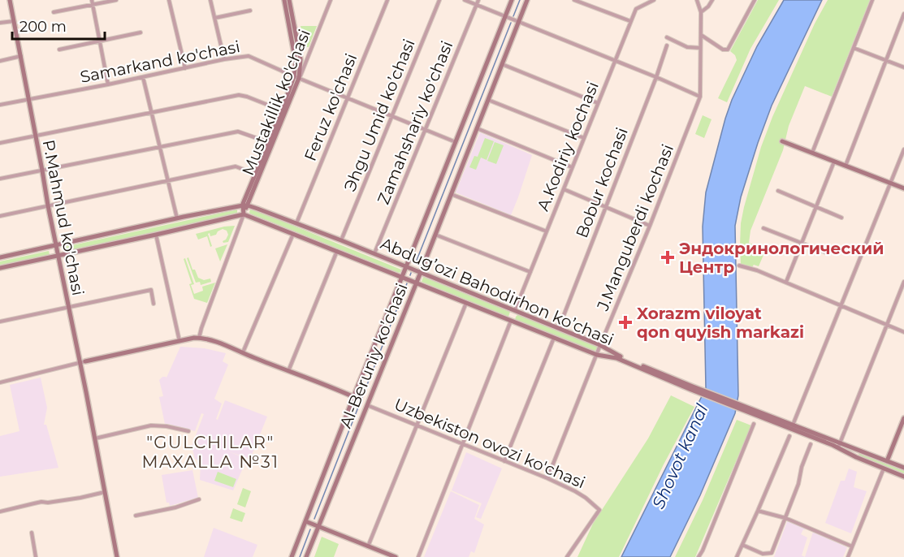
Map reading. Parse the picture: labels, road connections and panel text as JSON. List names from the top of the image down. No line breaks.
{"streets":{"main road":["Mustakillik ko'chasi","P.Mahmud ko'chasi","Abdug’ozi Bahodirhon ko’chasi","Al-Beruniy ko’chasi"],"street":["Samarkand ko'chasi","Feruz ko'chasi","Эhgu Umid ko’chasi","Zamahshariy ko'chasi","A.Kodiriy kochasi","Bobur kochasi","J.Manguberdi kochasi","Uzbekiston ovozi ko'chasi"]},"crossings":[["Samarkand ko'chasi","Mustakillik ko'chasi"],["Samarkand ko'chasi","Feruz ko'chasi"],["Samarkand ko'chasi","Эhgu Umid ko’chasi"],["Samarkand ko'chasi","Zamahshariy ko'chasi"],["Samarkand ko'chasi","P.Mahmud ko'chasi"],["Samarkand ko'chasi","Al-Beruniy ko’chasi"],["Mustakillik ko'chasi","Abdug’ozi Bahodirhon ko’chasi"],["Feruz ko'chasi","Abdug’ozi Bahodirhon ko’chasi"],["Эhgu Umid ko’chasi","Abdug’ozi Bahodirhon ko’chasi"],["Zamahshariy ko'chasi","Abdug’ozi Bahodirhon ko’chasi"],["A.Kodiriy kochasi","Abdug’ozi Bahodirhon ko’chasi"],["Bobur kochasi","Abdug’ozi Bahodirhon ko’chasi"],["J.Manguberdi kochasi","Abdug’ozi Bahodirhon ko’chasi"],["J.Manguberdi kochasi","Uzbekiston ovozi ko'chasi"],["Abdug’ozi Bahodirhon ko’chasi","Al-Beruniy ko’chasi"],["Al-Beruniy ko’chasi","Uzbekiston ovozi ko'chasi"]],"districts":["\"GULCHILAR\" MAXALLA №31"],"water":["Shovot kanal"],"places":{"health":["Эндокринологический Центр","Xorazm viloyat qon quyish markazi"]},"scale_bar":"200 m"}
